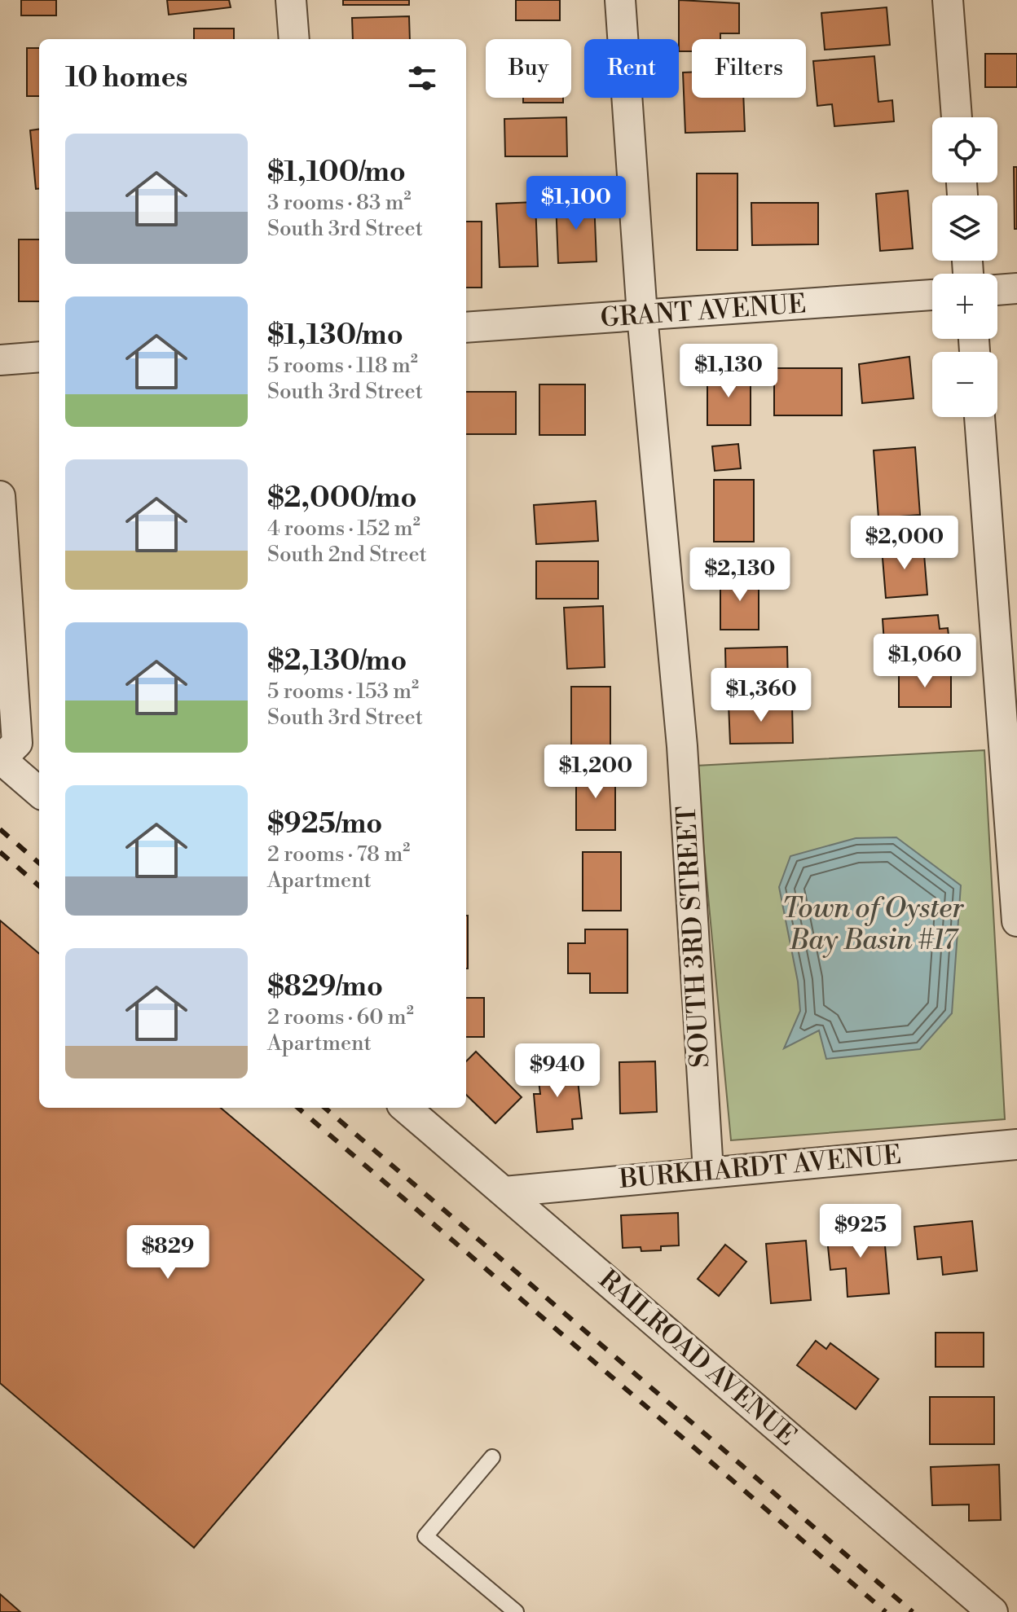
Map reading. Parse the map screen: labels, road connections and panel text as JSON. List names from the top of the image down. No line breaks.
{"streets":{"street":["GRANT AVENUE","SOUTH 3RD STREET","BURKHARDT AVENUE","RAILROAD AVENUE"]},"crossings":[["GRANT AVENUE","SOUTH 3RD STREET"],["SOUTH 3RD STREET","BURKHARDT AVENUE"],["BURKHARDT AVENUE","RAILROAD AVENUE"]],"water":["Town of Oyster Bay Basin #17"],"page":{"chip":["Buy","Rent","Filters"],"heading":"10 homes","map_buttons":["+","−"],"list":[{"name":"$1,100/mo","note":"3 rooms · 83 m² · South 3rd Street"},{"name":"$1,130/mo","note":"5 rooms · 118 m² · South 3rd Street"},{"name":"$2,000/mo","note":"4 rooms · 152 m² · South 2nd Street"},{"name":"$2,130/mo","note":"5 rooms · 153 m² · South 3rd Street"},{"name":"$925/mo","note":"2 rooms · 78 m² · Apartment"},{"name":"$829/mo","note":"2 rooms · 60 m² · Apartment"}],"price":["$1,100","$1,130","$2,000","$2,130","$1,060","$1,360","$1,200","$940","$925","$829"]}}
